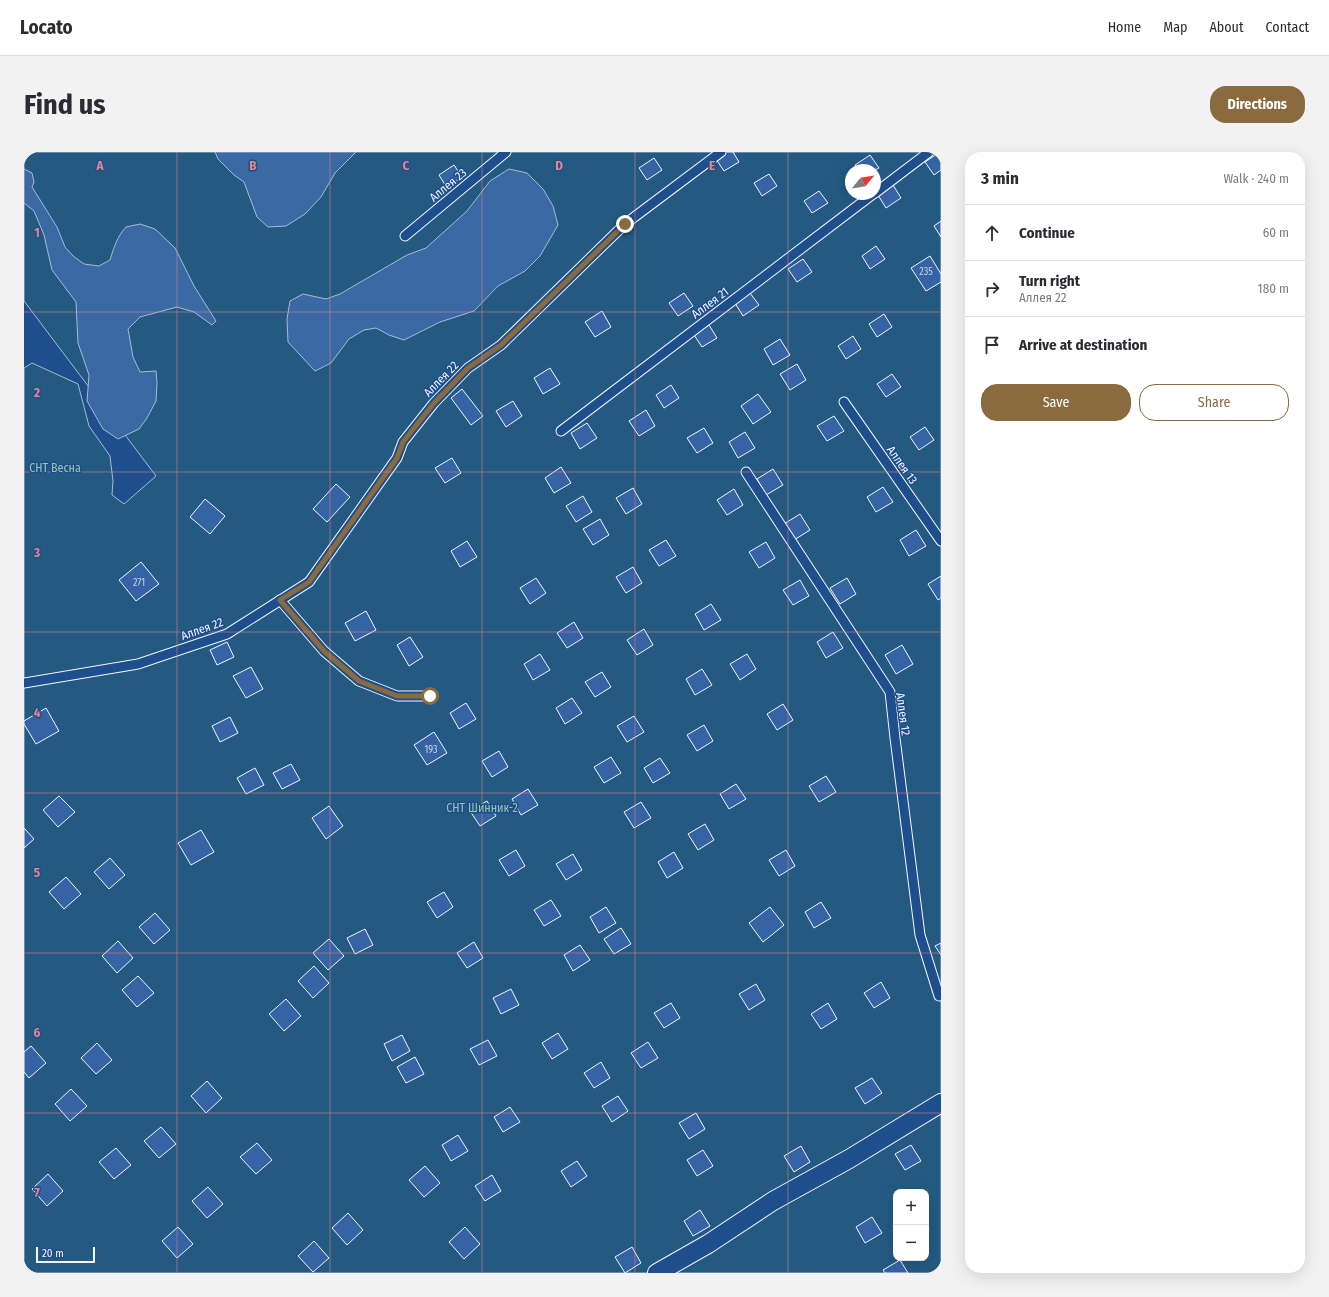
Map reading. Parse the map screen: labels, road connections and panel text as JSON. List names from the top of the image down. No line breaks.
{"streets":{"lane":["Аллея 23","Аллея 21","Аллея 22","Аллея 13","Аллея 12"]},"parks":["СНТ Весна","СНТ Шинник-2"],"house_numbers":["235","271","193"],"scale_bar":"20 m","north":"top right","page":{"header":"Locato","nav":["Home","Map","About","Contact"],"buttons":["Directions",["Save","Share"]],"title":"Find us","heading":["3 min","Walk · 240 m"],"list":[["Continue","60 m"],["Turn right","Аллея 22","180 m"],"Arrive at destination"],"map_buttons":["+","−"],"scale":"20 m"},"grid":{"columns":["A","B","C","D","E"],"rows":["1","2","3","4","5","6","7"]}}
